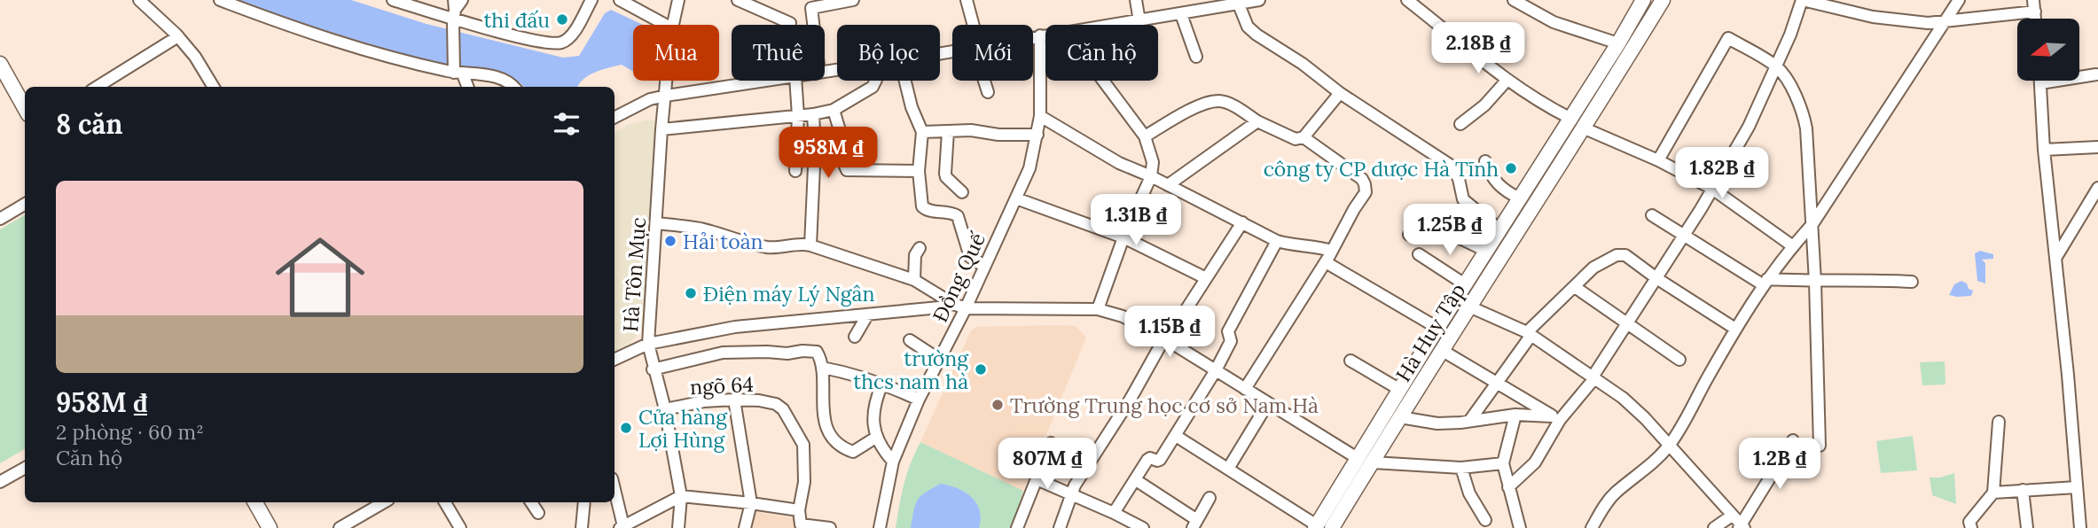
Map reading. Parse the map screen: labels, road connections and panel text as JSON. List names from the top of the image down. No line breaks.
{"streets":{"main road":["Hà Huy Tập"],"street":["Hà Tôn Mục","Đồng Quế","ngõ 64"]},"crossings":[["Hà Tôn Mục","ngõ 64"]],"places":["thi đấu","công ty CP dược Hà Tĩnh","Hải toàn","Điện máy Lý Ngân","trường thcs nam hà","Trường Trung học cơ sở Nam Hà","Cửa hàng Lợi Hùng"],"north":"left","page":{"price":["2.18B ₫","958M ₫","1.82B ₫","1.31B ₫","1.25B ₫","1.15B ₫","807M ₫","1.2B ₫"],"chip":["Mua","Thuê","Bộ lọc","Mới","Căn hộ"],"heading":"8 căn","list":[{"name":"958M ₫","note":"2 phòng · 60 m² · Căn hộ"}]}}
